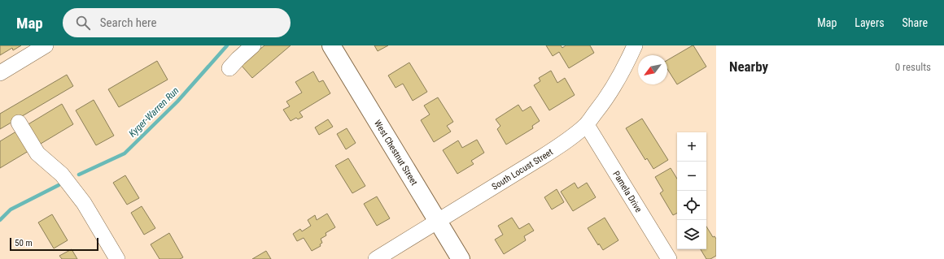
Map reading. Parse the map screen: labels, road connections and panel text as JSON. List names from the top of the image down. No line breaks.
{"streets":{"main road":["West Chestnut Street"],"street":["South Locust Street","Pamela Drive"]},"crossings":[["West Chestnut Street","South Locust Street"],["South Locust Street","Pamela Drive"]],"water":["Kyger-Warren Run"],"scale_bar":"50 m","north":"bottom left","page":{"header":"Map","search":"Search here","nav":["Map","Layers","Share"],"heading":["Nearby","0 results"],"map_buttons":["+","−"],"scale":"50 m"}}
